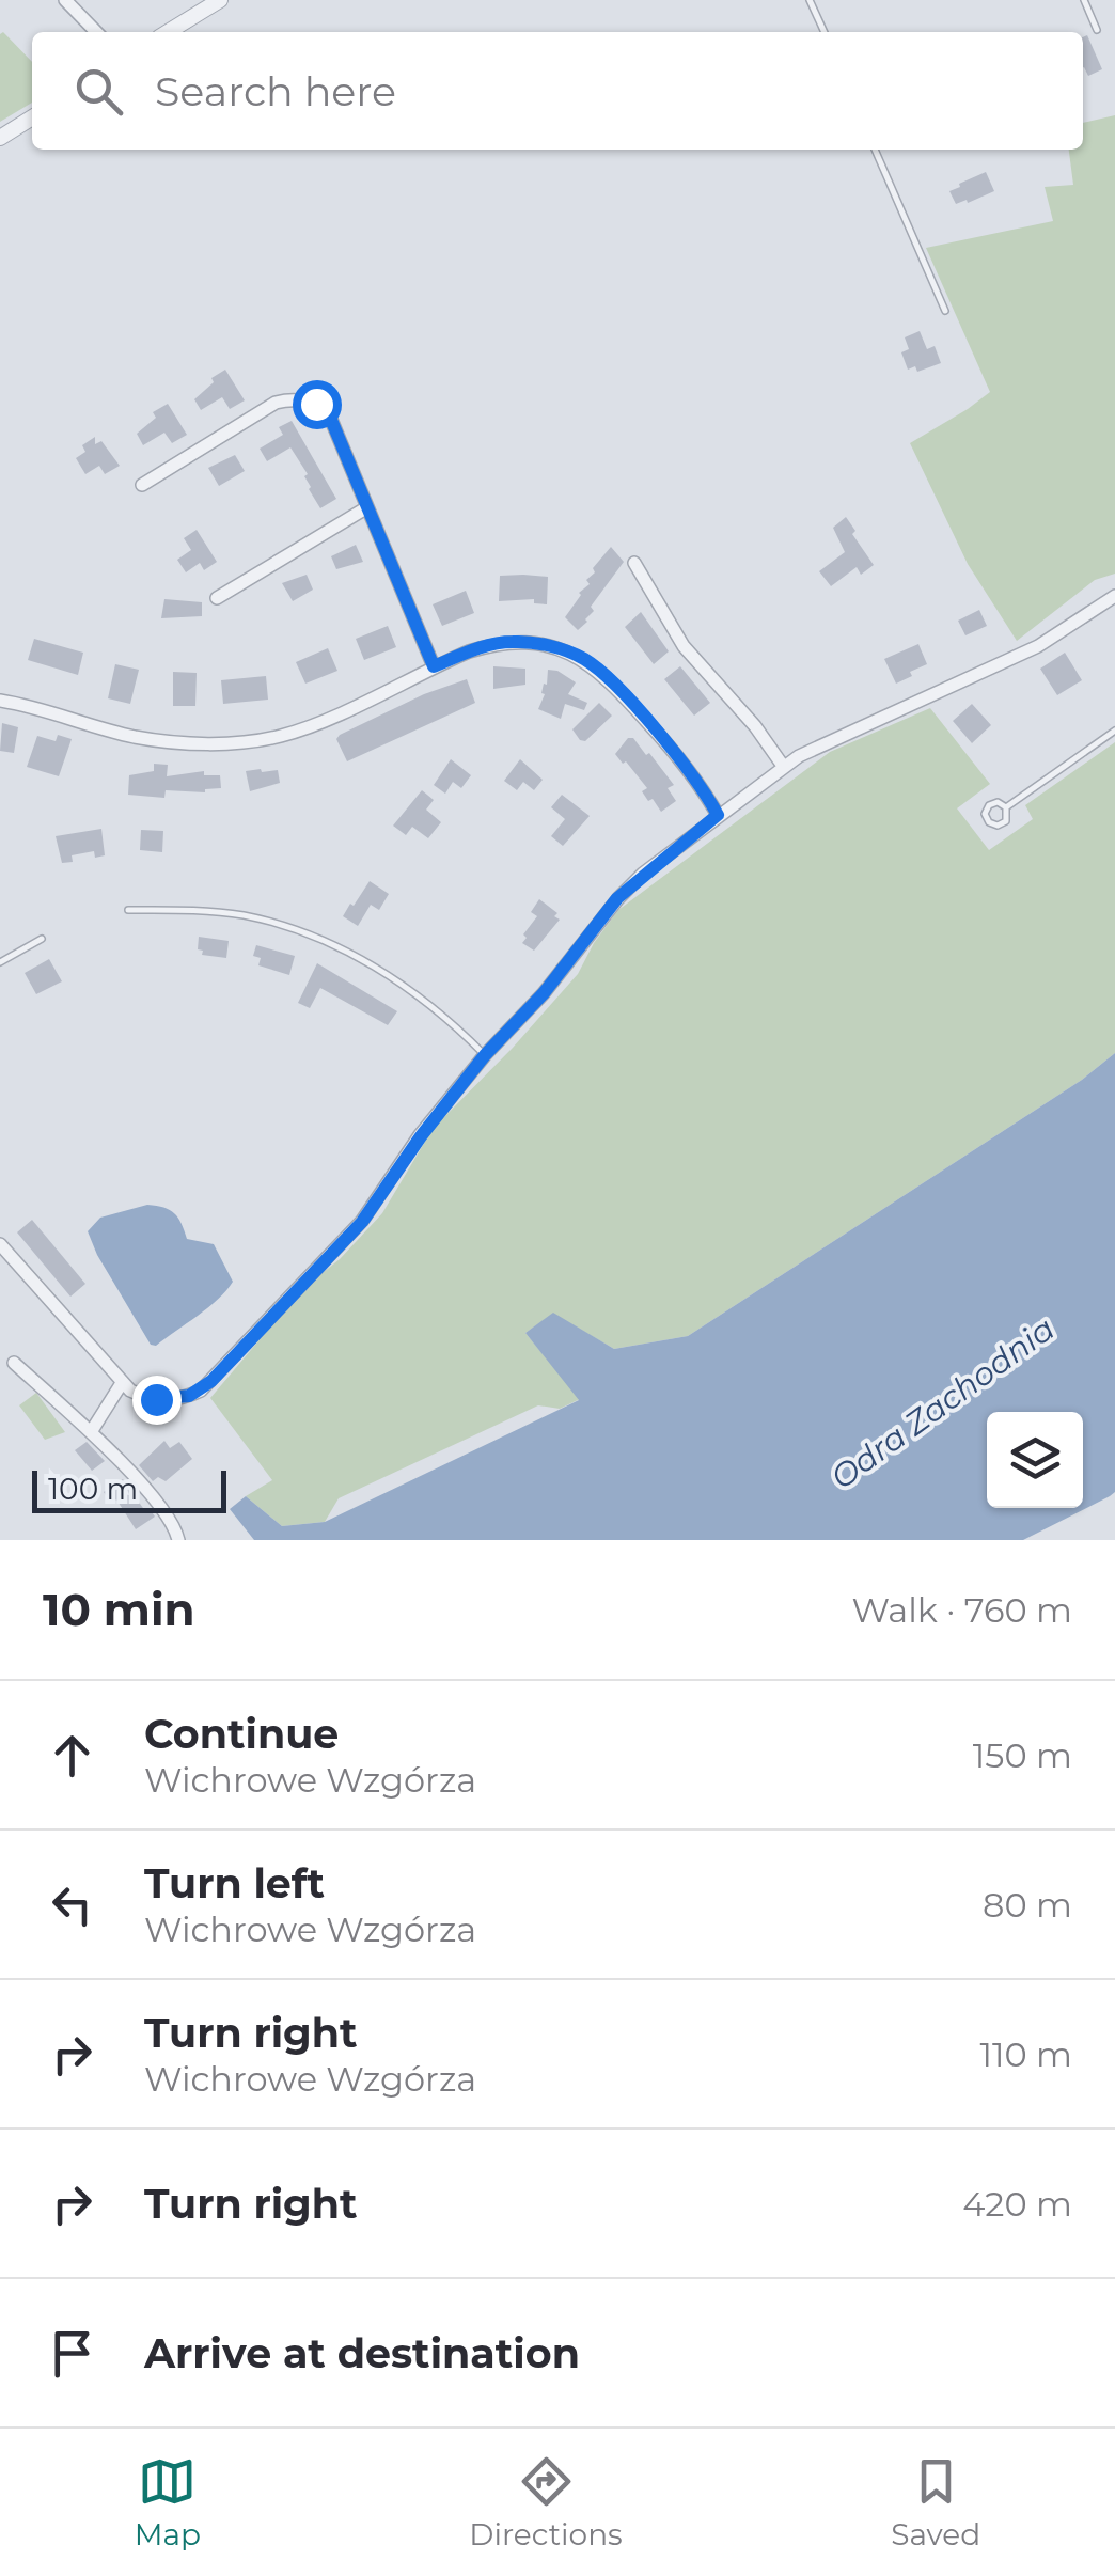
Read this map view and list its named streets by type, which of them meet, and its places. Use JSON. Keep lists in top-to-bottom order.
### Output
{
  "water": ["Odra Zachodnia"],
  "scale_bar": "100 m",
  "page": {
    "search": "Search here",
    "scale": "100 m",
    "heading": ["10 min", "Walk · 760 m"],
    "list": [
      ["Continue", "Wichrowe Wzgórza", "150 m"],
      ["Turn left", "Wichrowe Wzgórza", "80 m"],
      ["Turn right", "Wichrowe Wzgórza", "110 m"],
      ["Turn right", "420 m"],
      "Arrive at destination"
    ],
    "nav": ["Map", "Directions", "Saved"]
  }
}
